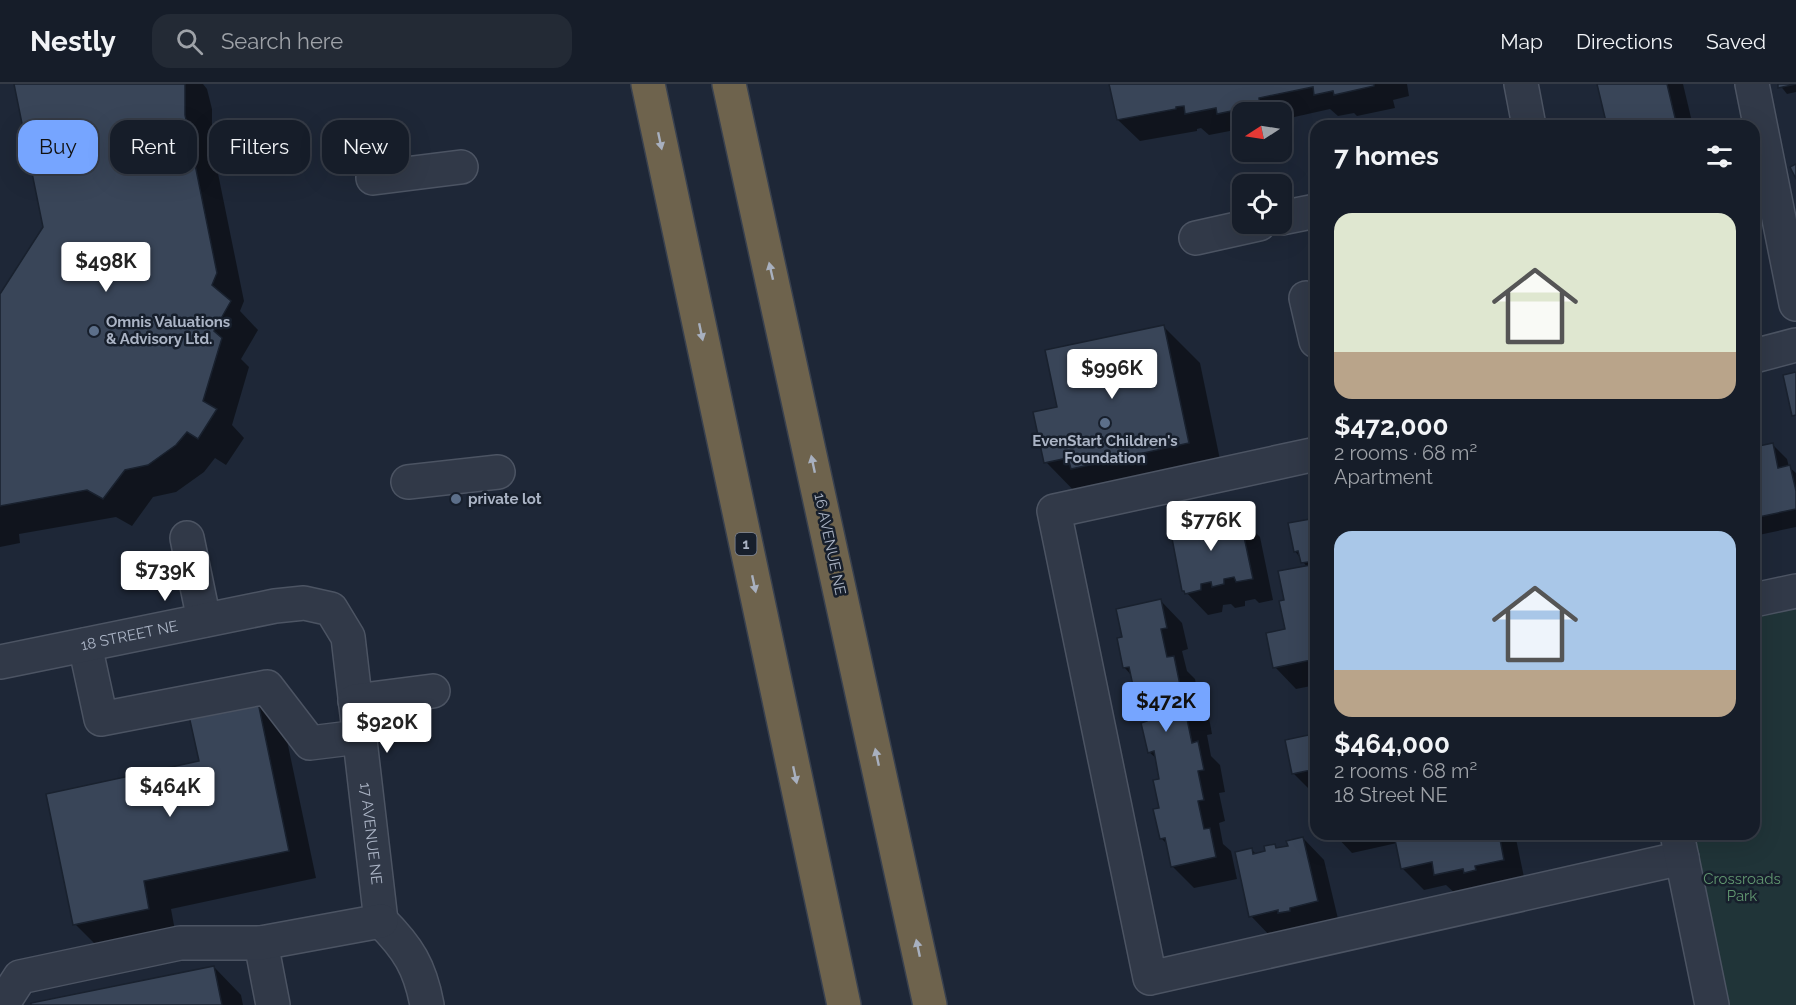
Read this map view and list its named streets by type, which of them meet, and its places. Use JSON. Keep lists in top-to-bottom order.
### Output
{
  "streets": {
    "highway": ["1", "16 AVENUE NE"],
    "street": ["18 STREET NE", "17 AVENUE NE"]
  },
  "crossings": [
    ["18 STREET NE", "17 AVENUE NE"]
  ],
  "parks": ["Crossroads Park"],
  "places": ["Omnis Valuations & Advisory Ltd.", "EvenStart Children's Foundation", "private lot"],
  "north": "left",
  "page": {
    "header": "Nestly",
    "search": "Search here",
    "nav": ["Map", "Directions", "Saved"],
    "chip": [
      "Buy",
      "Rent",
      "Filters",
      "New"
    ],
    "heading": "7 homes",
    "list": [
      {
        "name": "$472,000",
        "note": "2 rooms · 68 m² · Apartment"
      },
      {
        "name": "$464,000",
        "note": "2 rooms · 68 m² · 18 Street NE"
      }
    ],
    "price": [
      "$498K",
      "$996K",
      "$776K",
      "$739K",
      "$472K",
      "$920K",
      "$464K"
    ]
  }
}
